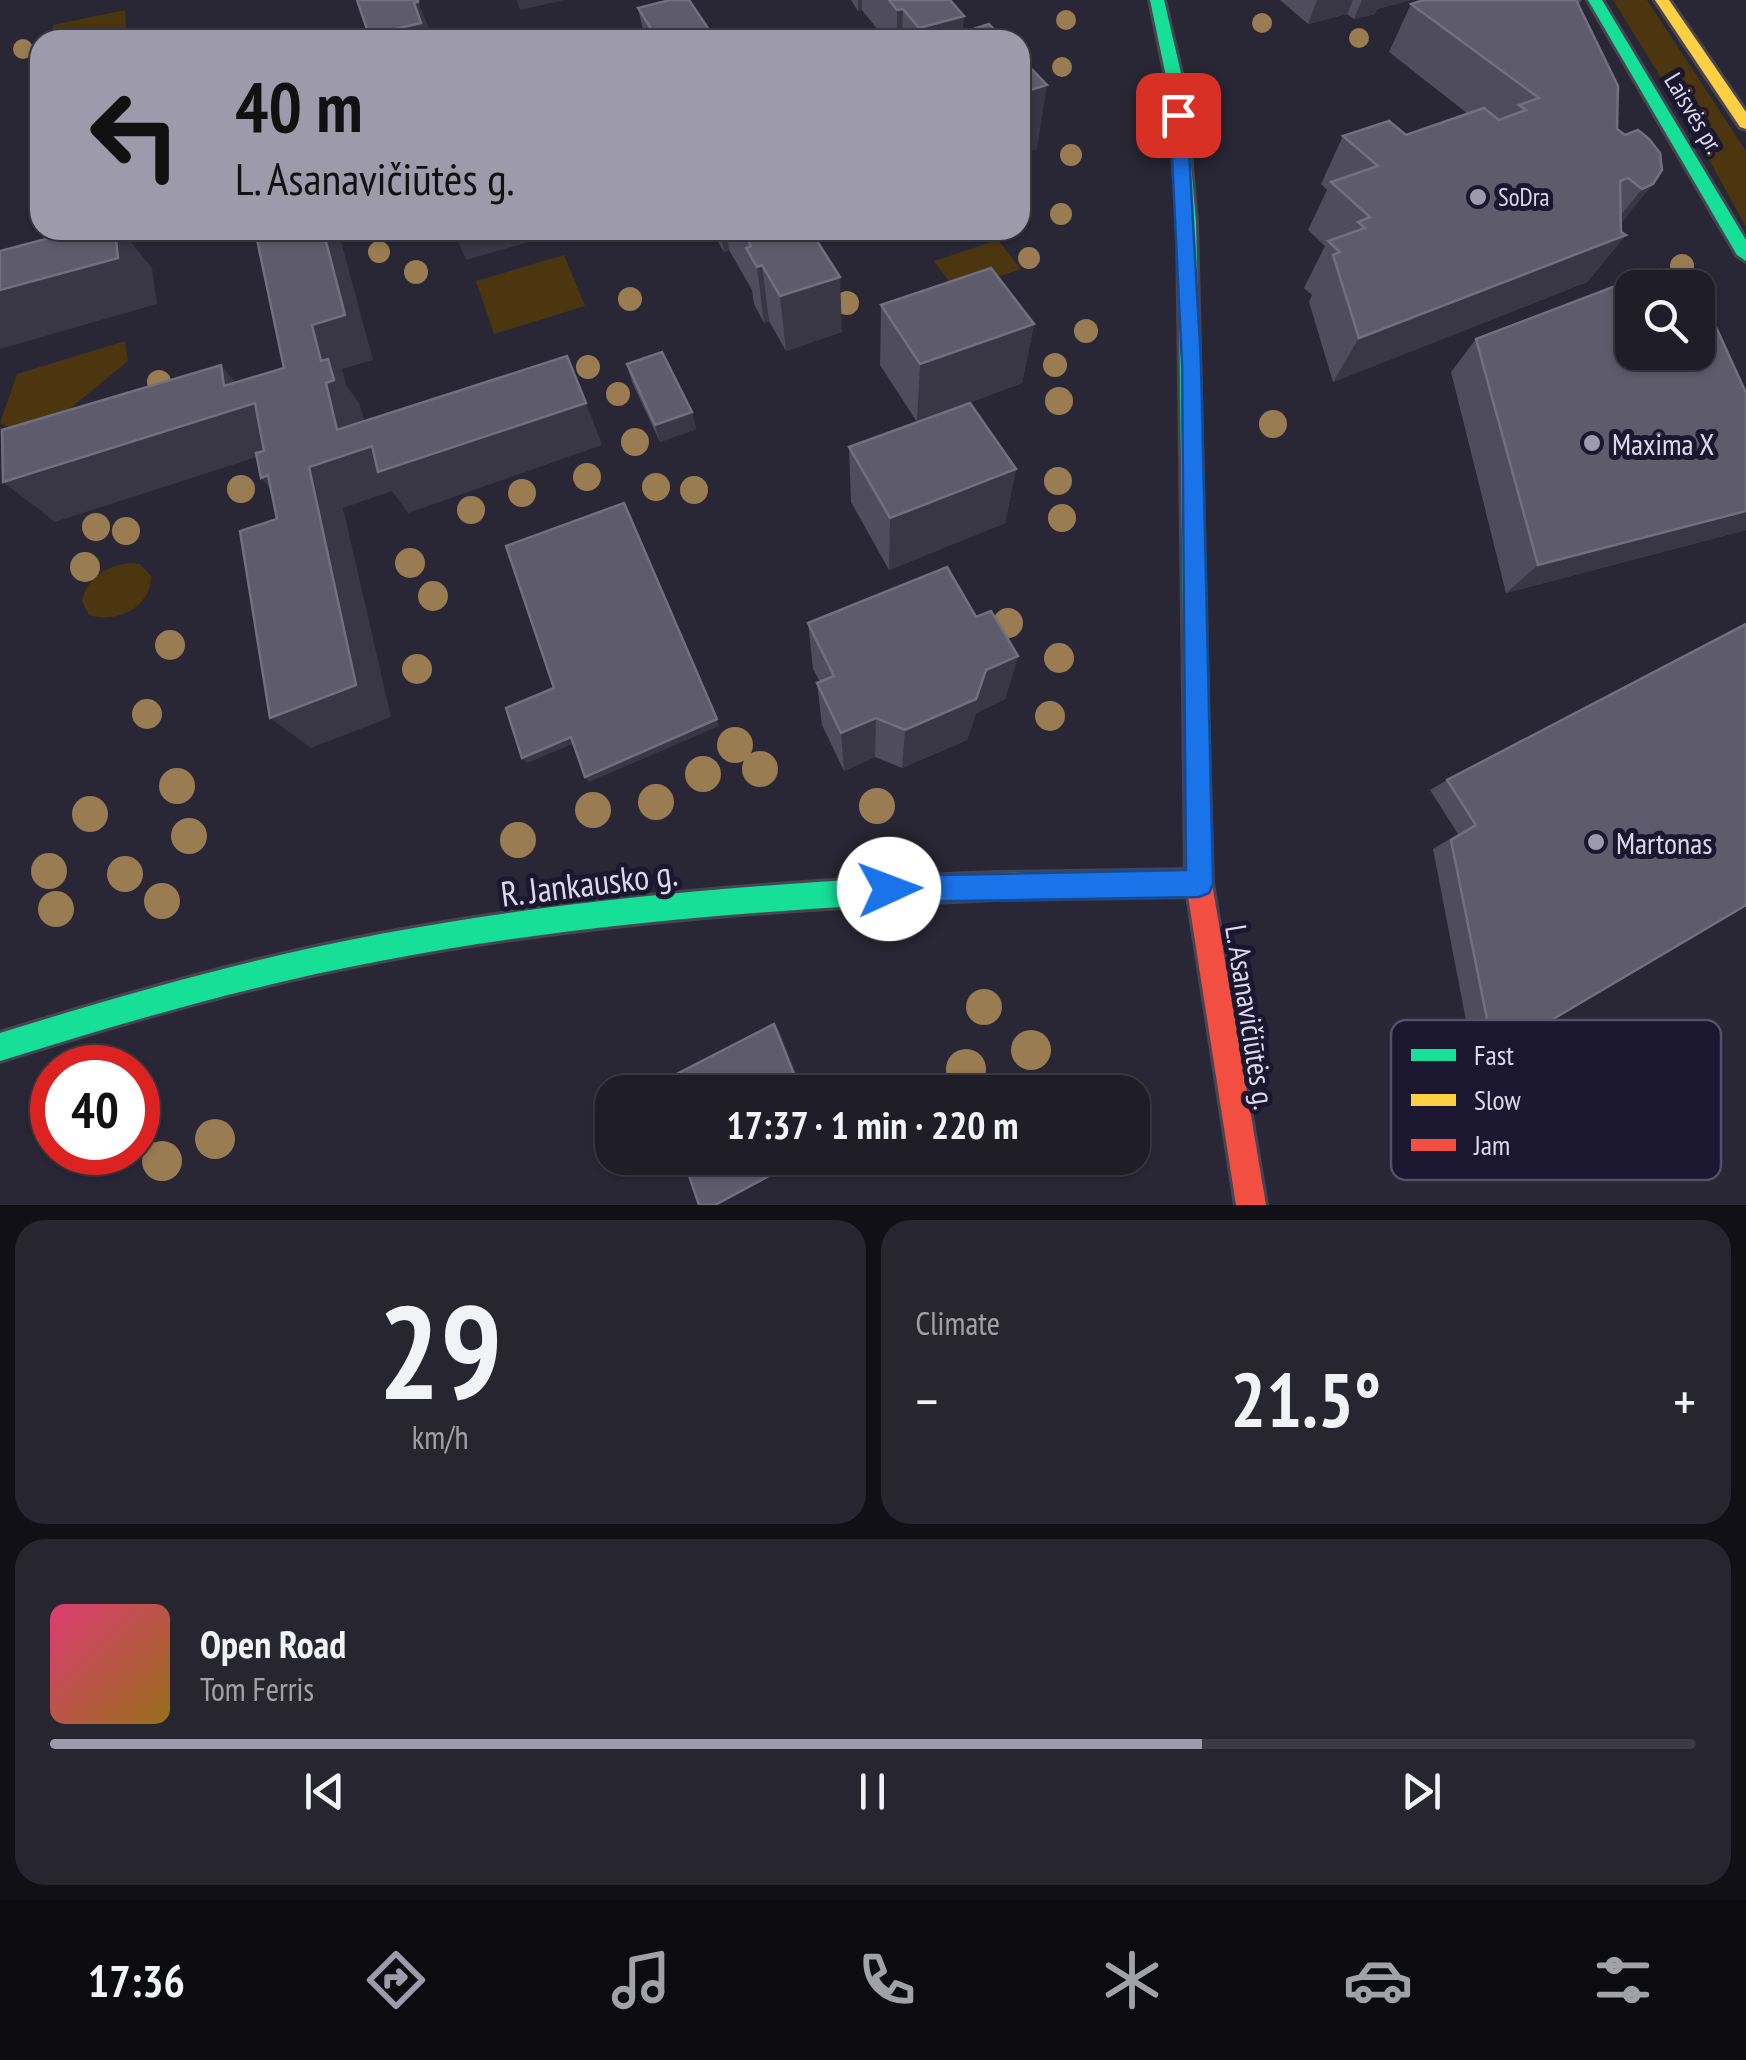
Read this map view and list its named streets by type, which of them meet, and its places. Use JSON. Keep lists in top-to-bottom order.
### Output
{
  "streets": {
    "main road": ["Laisvės pr.", "R. Jankausko g.", "L. Asanavičiūtės g."]
  },
  "crossings": [
    ["R. Jankausko g.", "L. Asanavičiūtės g."]
  ],
  "places": ["SoDra", "Maxima X", "Martonas"],
  "legend": ["Fast", "Slow", "Jam"],
  "page": {
    "turn": ["40 m", "L. Asanavičiūtės g."],
    "limit": "40",
    "trip": "17:37 · 1 min · 220 m",
    "tile": [
      ["29", "km/h"],
      "Climate"
    ],
    "heat": ["−", "21.5°", "+"],
    "song": ["Open Road", "Tom Ferris"],
    "tabs": "17:36"
  }
}
